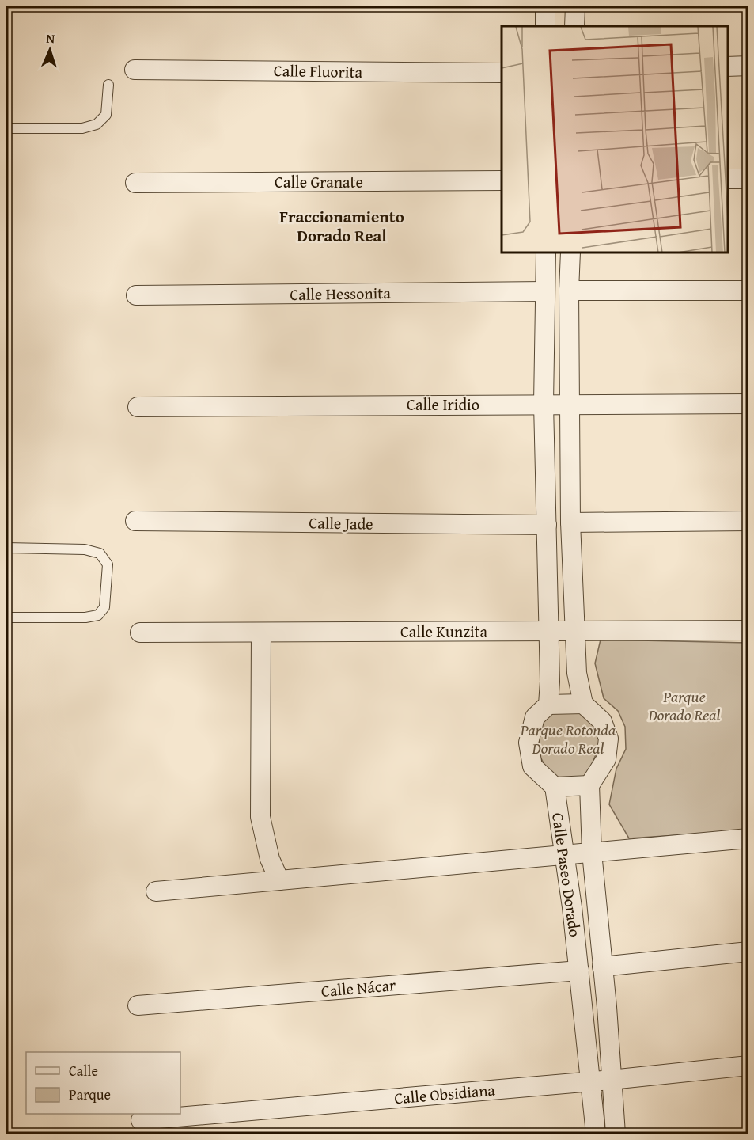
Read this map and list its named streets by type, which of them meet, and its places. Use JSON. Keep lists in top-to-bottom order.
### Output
{
  "streets": {
    "street": [
      "Calle Fluorita",
      "Calle Granate",
      "Calle Hessonita",
      "Calle Iridio",
      "Calle Jade",
      "Calle Kunzita",
      "Calle Paseo Dorado",
      "Calle Nácar",
      "Calle Obsidiana"
    ]
  },
  "crossings": [
    ["Calle Paseo Dorado", "Calle Nácar"],
    ["Calle Paseo Dorado", "Calle Obsidiana"]
  ],
  "districts": ["Fraccionamiento Dorado Real"],
  "parks": ["Parque Dorado Real", "Parque Rotonda Dorado Real"],
  "legend": ["Calle", "Parque"],
  "north": "top"
}
